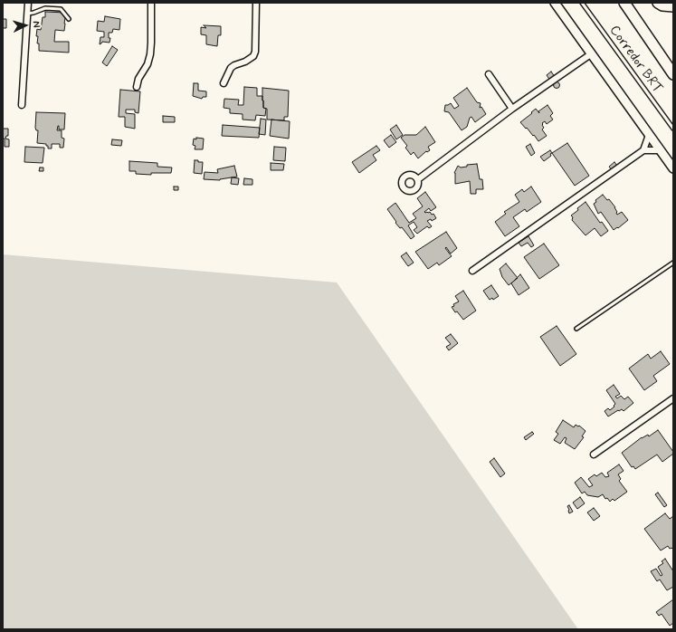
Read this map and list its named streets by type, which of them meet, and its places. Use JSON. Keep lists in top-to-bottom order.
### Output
{
  "streets": {
    "lane": ["Corredor BRT"]
  },
  "north": "right"
}
